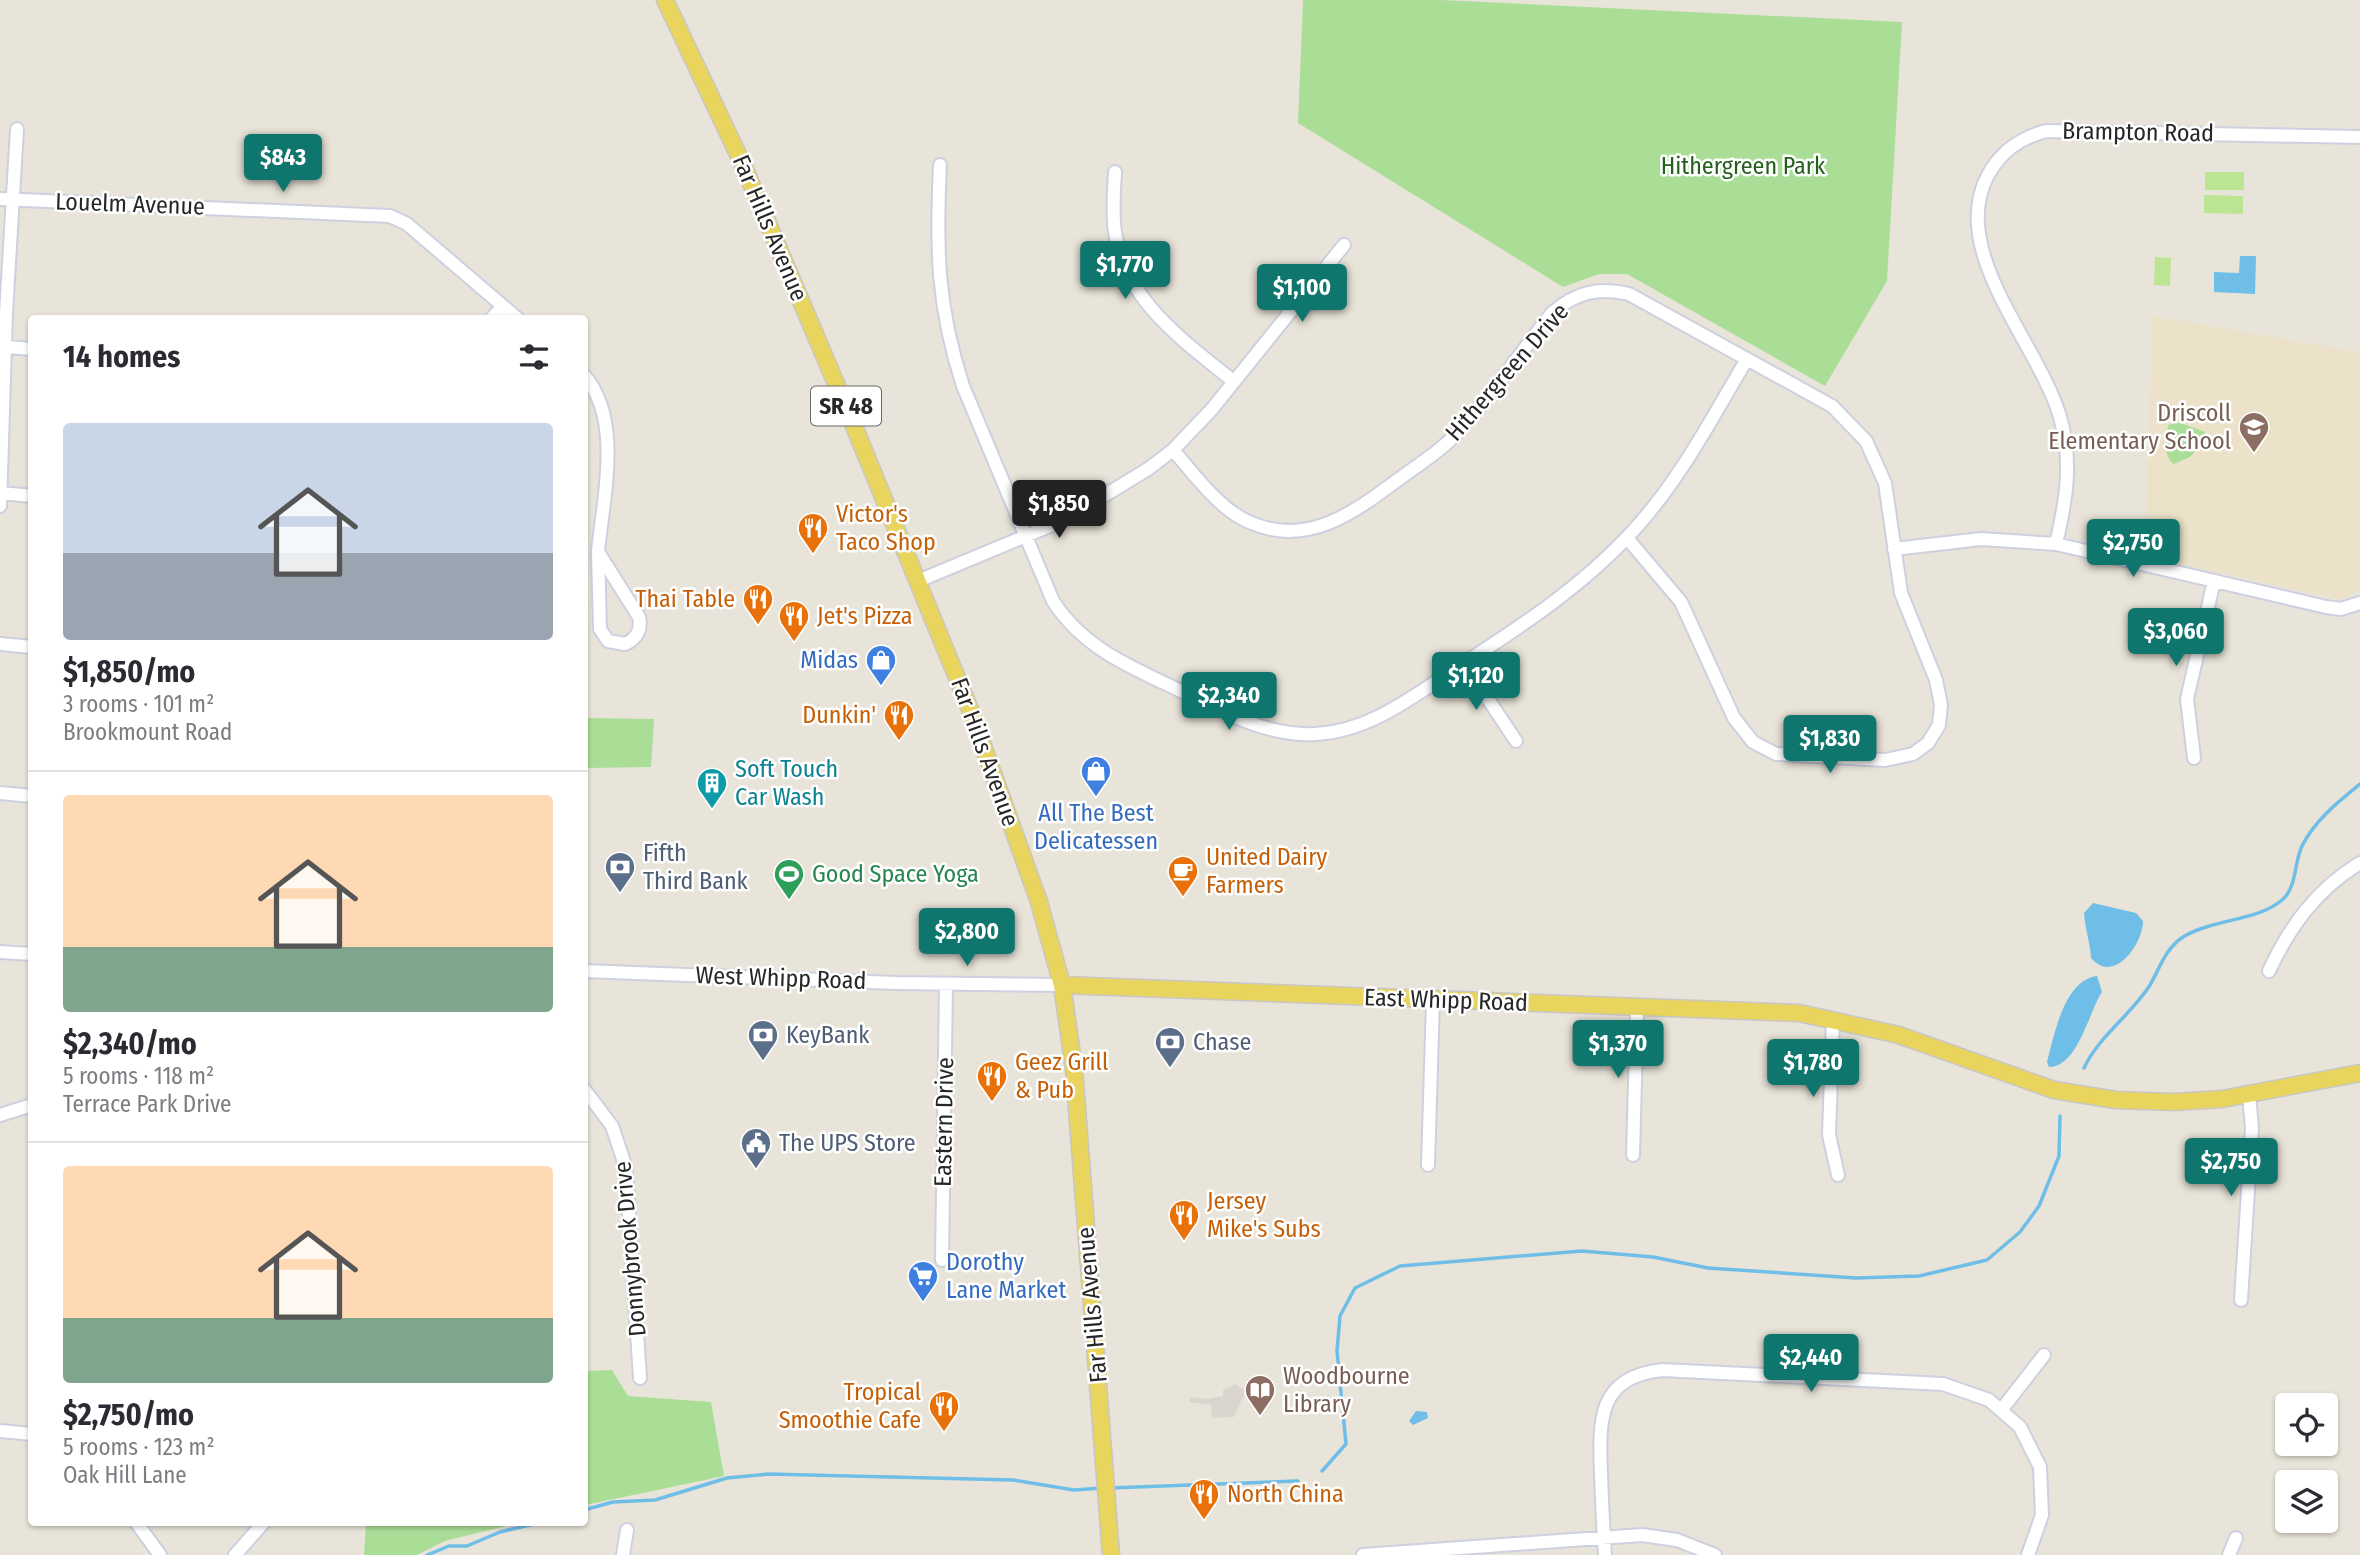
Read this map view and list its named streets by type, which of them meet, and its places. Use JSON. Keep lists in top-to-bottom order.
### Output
{
  "streets": {
    "main road": ["Far Hills Avenue", "SR 48", "East Whipp Road"],
    "street": [
      "Brampton Road",
      "Louelm Avenue",
      "Hithergreen Drive",
      "West Whipp Road",
      "Eastern Drive",
      "Donnybrook Drive"
    ]
  },
  "crossings": [
    ["Far Hills Avenue", "West Whipp Road"],
    ["Far Hills Avenue", "East Whipp Road"],
    ["West Whipp Road", "East Whipp Road"],
    ["West Whipp Road", "Eastern Drive"]
  ],
  "parks": ["Hithergreen Park"],
  "places": {
    "school or university": ["Driscoll Elementary School"],
    "restaurant": [
      "Victor's Taco Shop",
      "Thai Table",
      "Jet's Pizza",
      "Dunkin'",
      "Geez Grill & Pub",
      "Jersey Mike's Subs",
      "Tropical Smoothie Cafe",
      "North China"
    ],
    "shop": ["Midas", "All The Best Delicatessen"],
    "building": ["Soft Touch Car Wash"],
    "bank": ["Fifth Third Bank", "KeyBank", "Chase"],
    "cafe": ["United Dairy Farmers"],
    "sports": ["Good Space Yoga"],
    "public building": ["The UPS Store"],
    "supermarket": ["Dorothy Lane Market"],
    "library": ["Woodbourne Library"]
  },
  "page": {
    "price": [
      "$843",
      "$1,770",
      "$1,100",
      "$1,850",
      "$2,750",
      "$3,060",
      "$1,120",
      "$2,340",
      "$1,830",
      "$2,800",
      "$1,370",
      "$1,780",
      "$2,750",
      "$2,440"
    ],
    "heading": "14 homes",
    "list": [
      {
        "name": "$1,850/mo",
        "note": "3 rooms · 101 m² · Brookmount Road"
      },
      {
        "name": "$2,340/mo",
        "note": "5 rooms · 118 m² · Terrace Park Drive"
      },
      {
        "name": "$2,750/mo",
        "note": "5 rooms · 123 m² · Oak Hill Lane"
      }
    ]
  }
}
